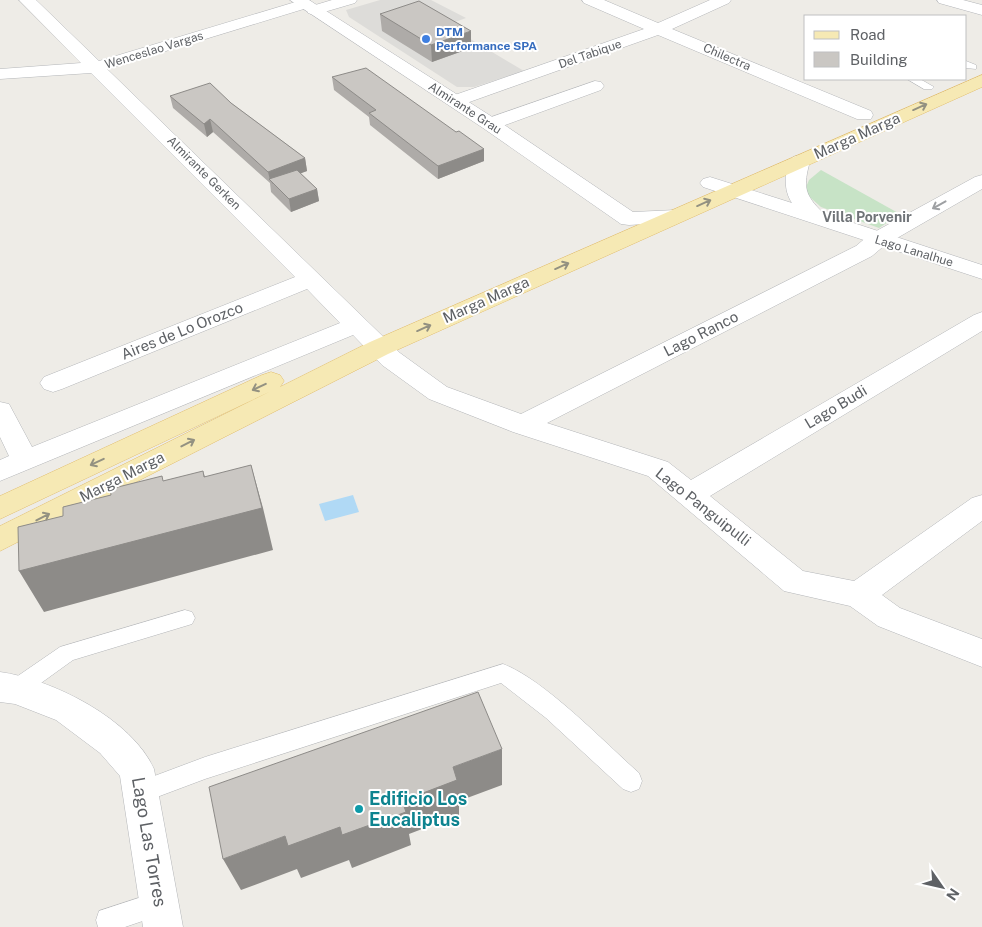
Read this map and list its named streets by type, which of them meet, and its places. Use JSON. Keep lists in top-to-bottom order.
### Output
{
  "streets": {
    "main road": ["Marga Marga"],
    "street": [
      "Wenceslao Vargas",
      "Del Tabique",
      "Chilectra",
      "Almirante Grau",
      "Almirante Gerken",
      "Lago Lanalhue",
      "Aires de Lo Orozco",
      "Lago Ranco",
      "Lago Budi",
      "Lago Panguipulli",
      "Lago Las Torres"
    ]
  },
  "crossings": [
    ["Wenceslao Vargas", "Almirante Grau"],
    ["Wenceslao Vargas", "Almirante Gerken"],
    ["Del Tabique", "Chilectra"],
    ["Del Tabique", "Almirante Grau"],
    ["Chilectra", "Marga Marga"],
    ["Almirante Grau", "Marga Marga"],
    ["Marga Marga", "Almirante Gerken"],
    ["Marga Marga", "Lago Lanalhue"],
    ["Marga Marga", "Lago Panguipulli"],
    ["Almirante Gerken", "Aires de Lo Orozco"],
    ["Almirante Gerken", "Lago Panguipulli"],
    ["Lago Lanalhue", "Lago Ranco"],
    ["Lago Ranco", "Lago Panguipulli"],
    ["Lago Budi", "Lago Panguipulli"]
  ],
  "districts": ["Villa Porvenir"],
  "places": ["DTM Performance SPA", "Edificio Los Eucaliptus"],
  "legend": ["Road", "Building"],
  "north": "bottom right"
}
